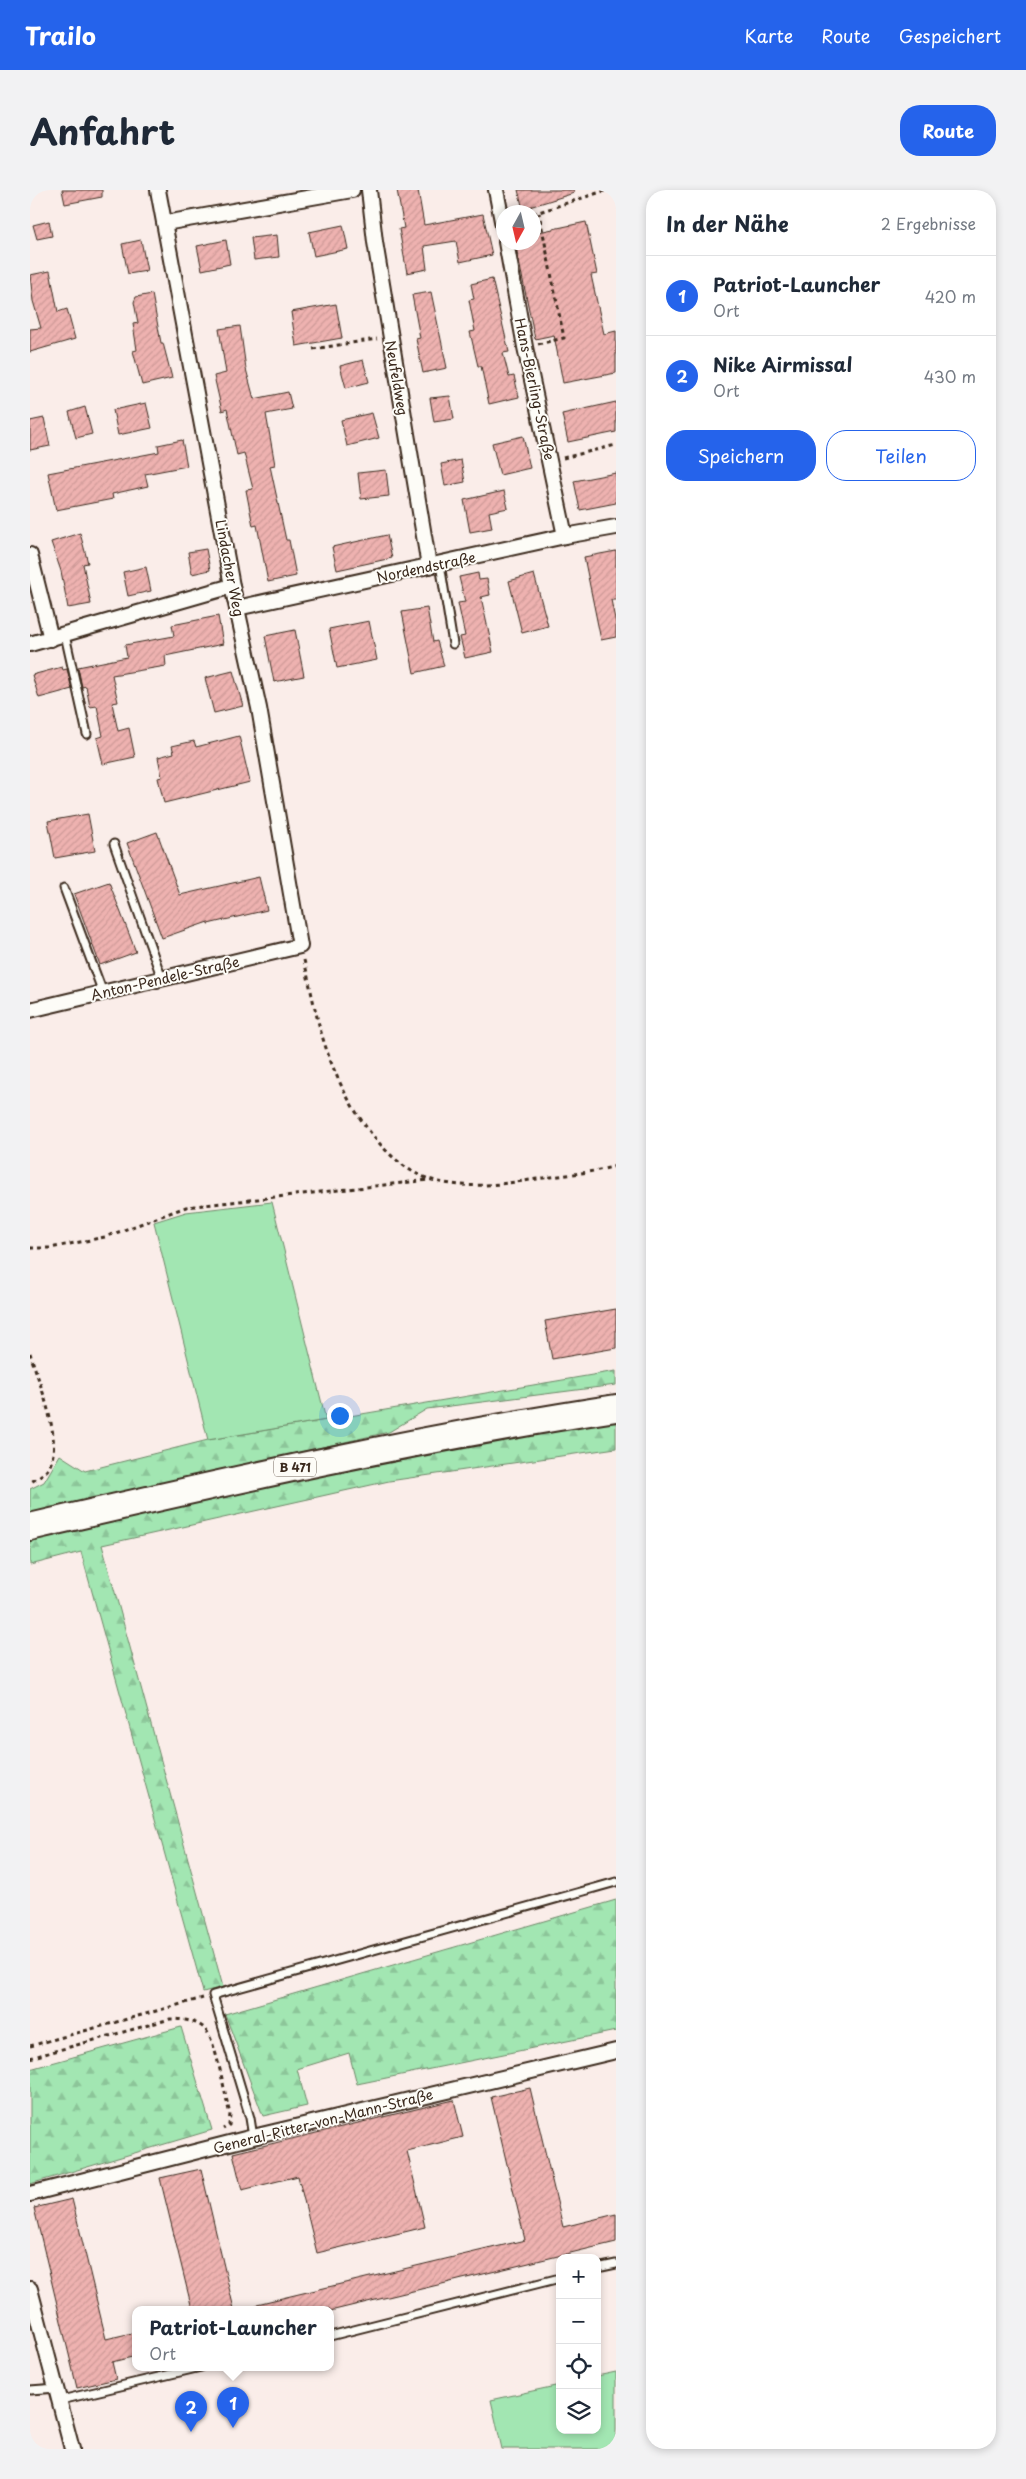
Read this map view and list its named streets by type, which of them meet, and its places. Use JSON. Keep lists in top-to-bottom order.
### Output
{
  "streets": {
    "highway": ["B 471"],
    "street": [
      "Neufeldweg",
      "Hans-Bierling-Straße",
      "Nordendstraße",
      "Lindacher Weg",
      "Anton-Pendele-Straße",
      "General-Ritter-von-Mann-Straße"
    ]
  },
  "crossings": [
    ["Neufeldweg", "Nordendstraße"],
    ["Hans-Bierling-Straße", "Nordendstraße"],
    ["Nordendstraße", "Lindacher Weg"],
    ["Lindacher Weg", "Anton-Pendele-Straße"]
  ],
  "north": "bottom",
  "page": {
    "header": "Trailo",
    "nav": ["Karte", "Route", "Gespeichert"],
    "title": "Anfahrt",
    "buttons": [
      "Route",
      ["Speichern", "Teilen"]
    ],
    "heading": ["In der Nähe", "2 Ergebnisse"],
    "list": [
      {
        "mark": "1",
        "name": "Patriot-Launcher",
        "note": "Ort",
        "value": "420 m"
      },
      {
        "mark": "2",
        "name": "Nike Airmissal",
        "note": "Ort",
        "value": "430 m"
      }
    ],
    "map_buttons": ["+", "−"],
    "popup": ["Patriot-Launcher", "Ort"],
    "pins": ["1", "2"]
  }
}
